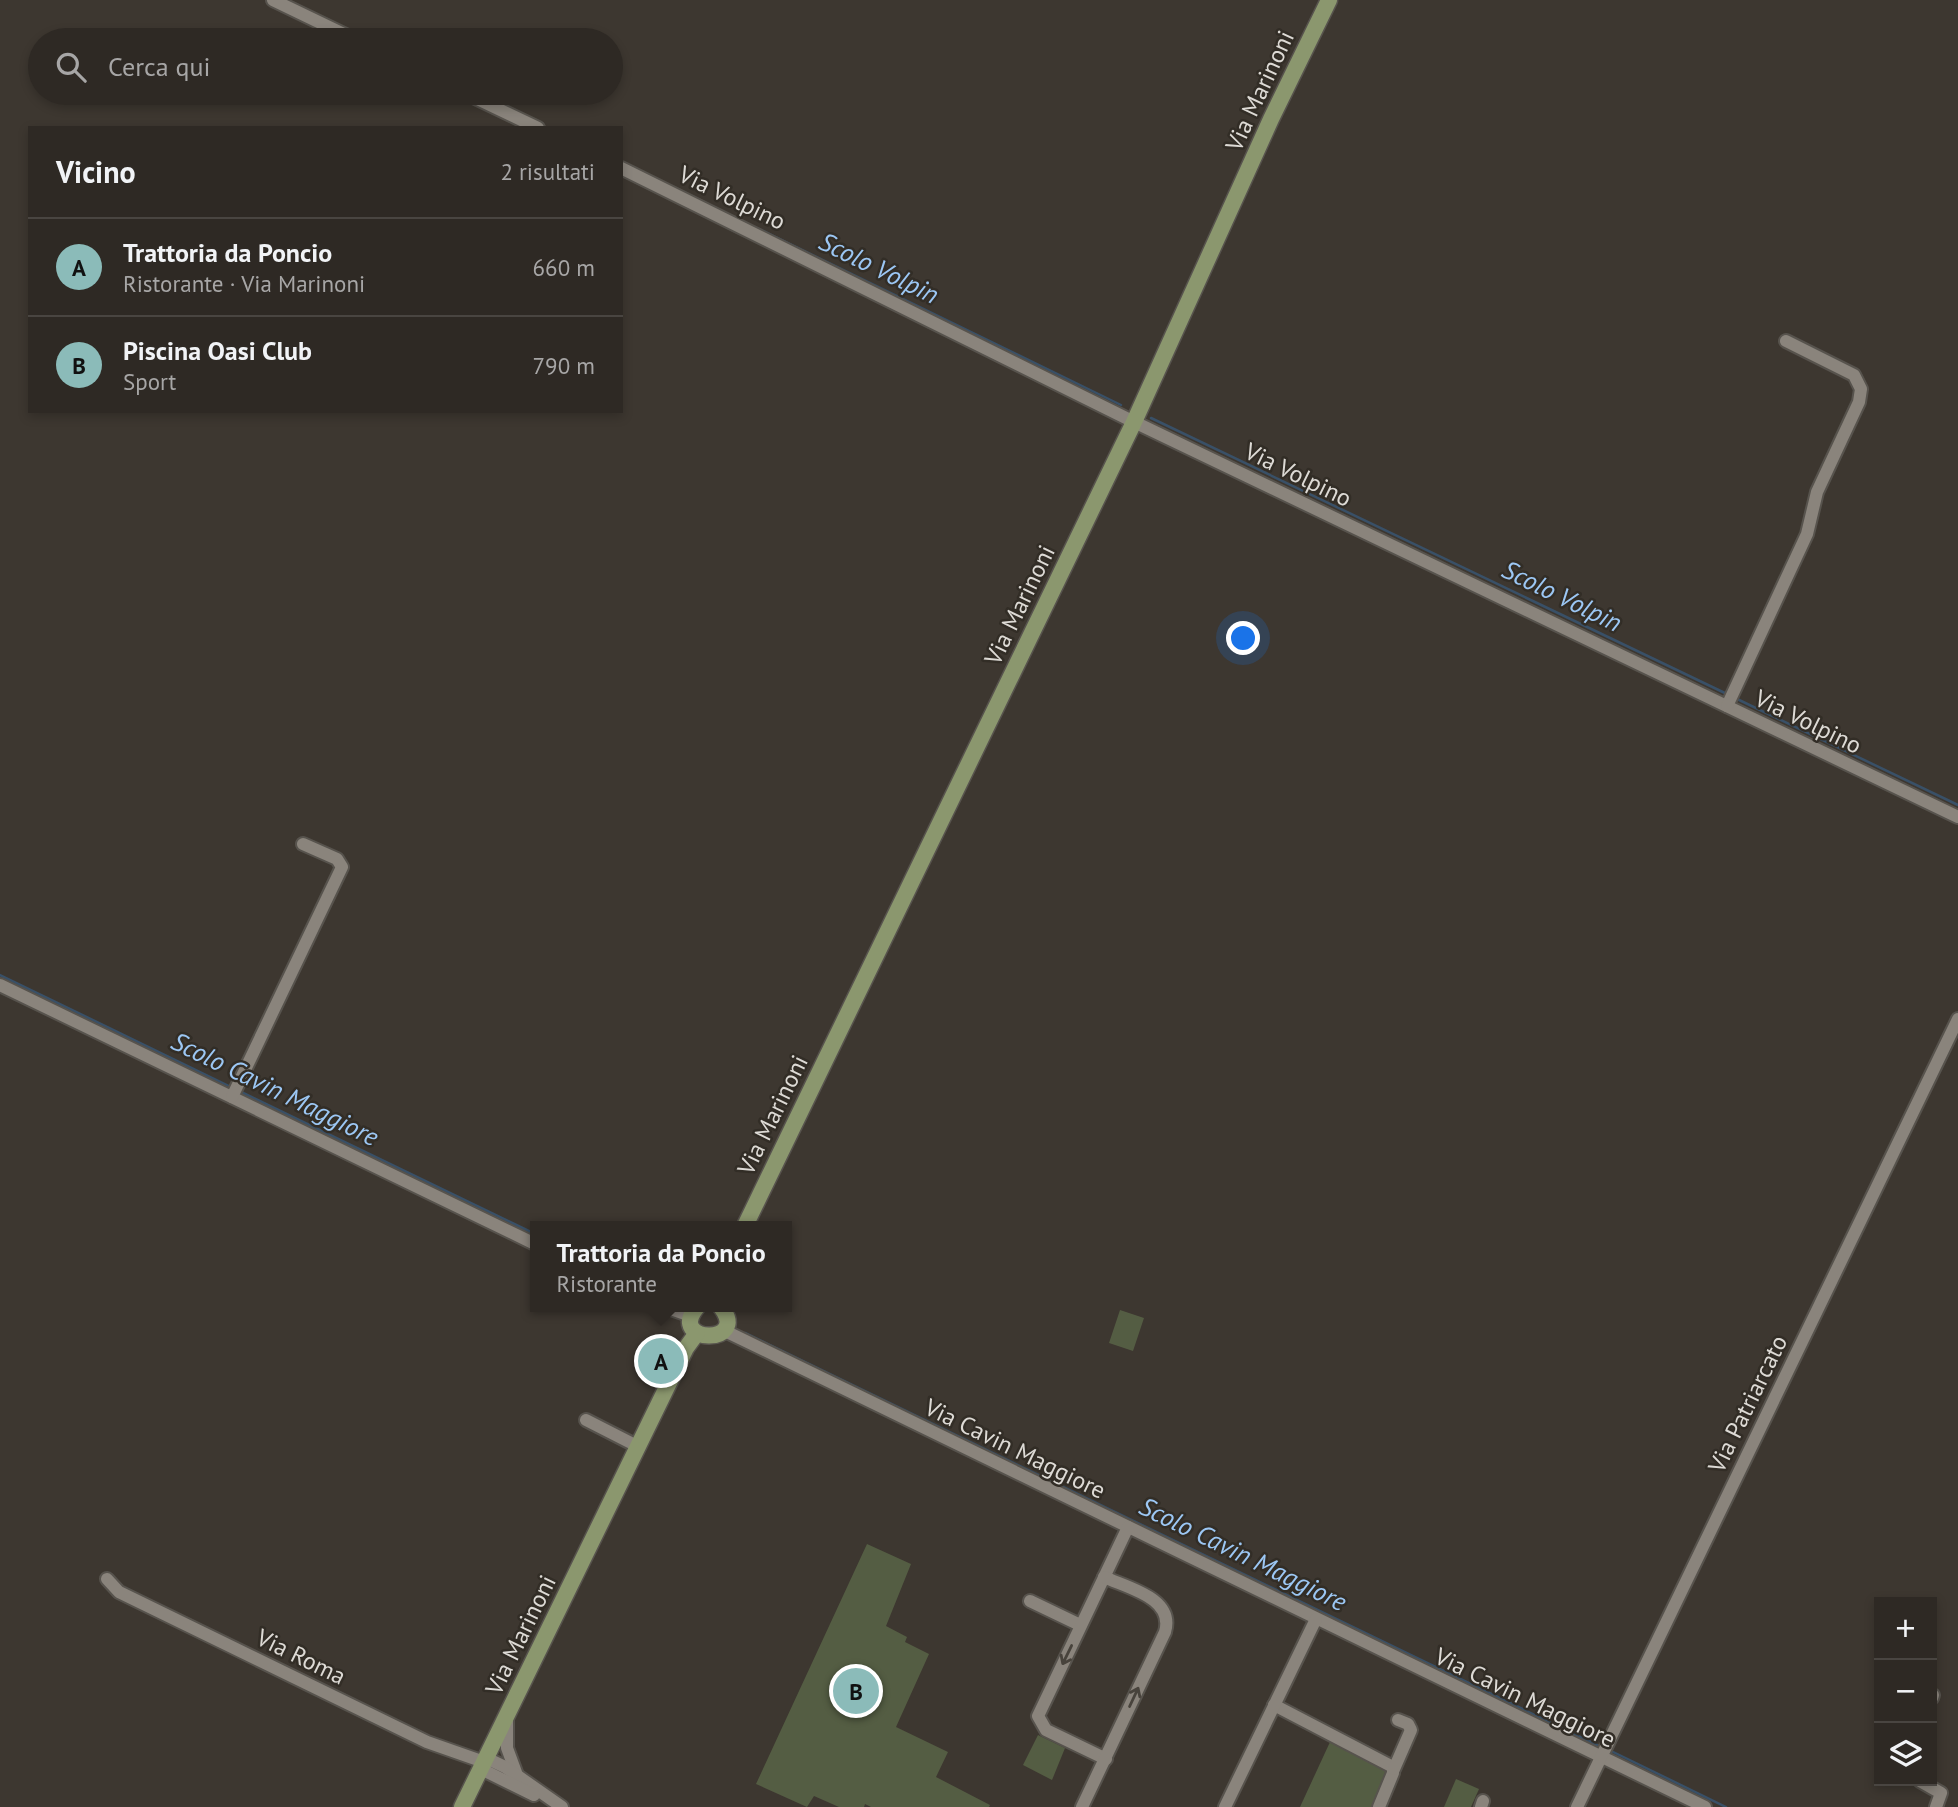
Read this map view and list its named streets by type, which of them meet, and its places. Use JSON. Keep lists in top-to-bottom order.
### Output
{
  "streets": {
    "main road": ["Via Marinoni"],
    "street": [
      "Via Volpino",
      "Via Patriarcato",
      "Via Cavin Maggiore",
      "Via Roma"
    ]
  },
  "crossings": [
    ["Via Marinoni", "Via Volpino"],
    ["Via Marinoni", "Via Roma"],
    ["Via Patriarcato", "Via Cavin Maggiore"]
  ],
  "water": ["Scolo Volpin", "Scolo Cavin Maggiore"],
  "page": {
    "search": "Cerca qui",
    "heading": ["Vicino", "2 risultati"],
    "list": [
      {
        "mark": "A",
        "name": "Trattoria da Poncio",
        "note": "Ristorante · Via Marinoni",
        "value": "660 m"
      },
      {
        "mark": "B",
        "name": "Piscina Oasi Club",
        "note": "Sport",
        "value": "790 m"
      }
    ],
    "popup": ["Trattoria da Poncio", "Ristorante"],
    "pins": ["A", "B"],
    "map_buttons": ["+", "−"]
  }
}
